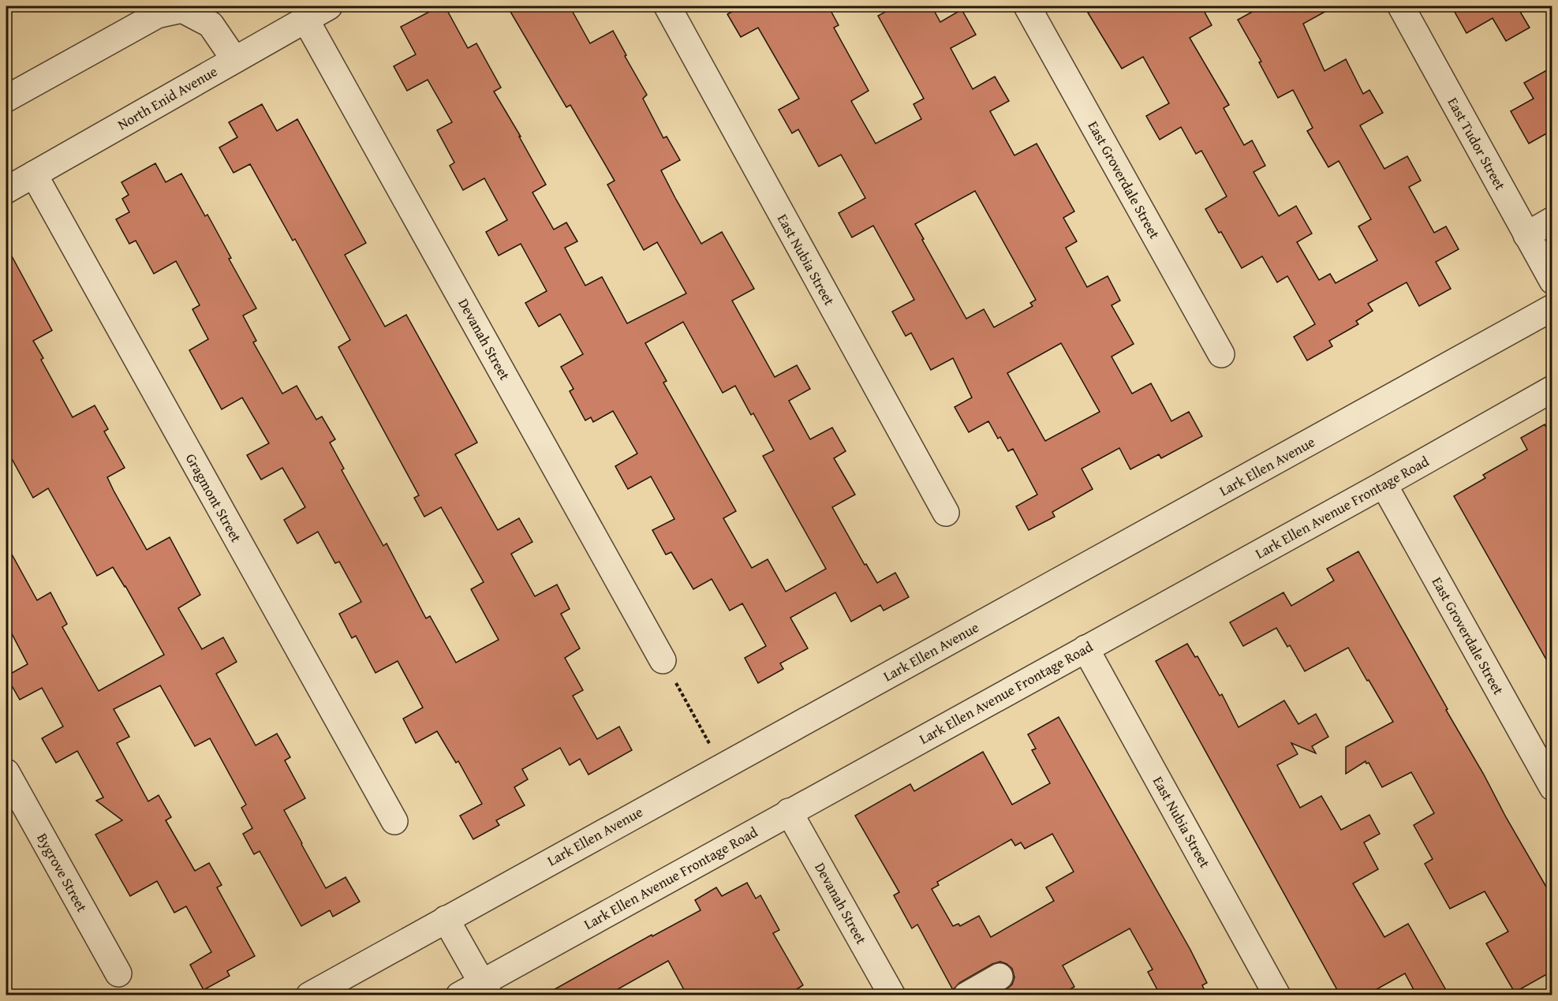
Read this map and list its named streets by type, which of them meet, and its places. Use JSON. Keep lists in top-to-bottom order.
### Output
{
  "streets": {
    "street": [
      "North Enid Avenue",
      "East Tudor Street",
      "East Groverdale Street",
      "East Nubia Street",
      "Devanah Street",
      "Lark Ellen Avenue",
      "Gragmont Street",
      "Lark Ellen Avenue Frontage Road",
      "Bygrove Street"
    ]
  },
  "crossings": [
    ["North Enid Avenue", "Devanah Street"],
    ["North Enid Avenue", "Gragmont Street"],
    ["East Groverdale Street", "Lark Ellen Avenue Frontage Road"],
    ["East Nubia Street", "Lark Ellen Avenue Frontage Road"],
    ["Devanah Street", "Lark Ellen Avenue Frontage Road"]
  ]
}
